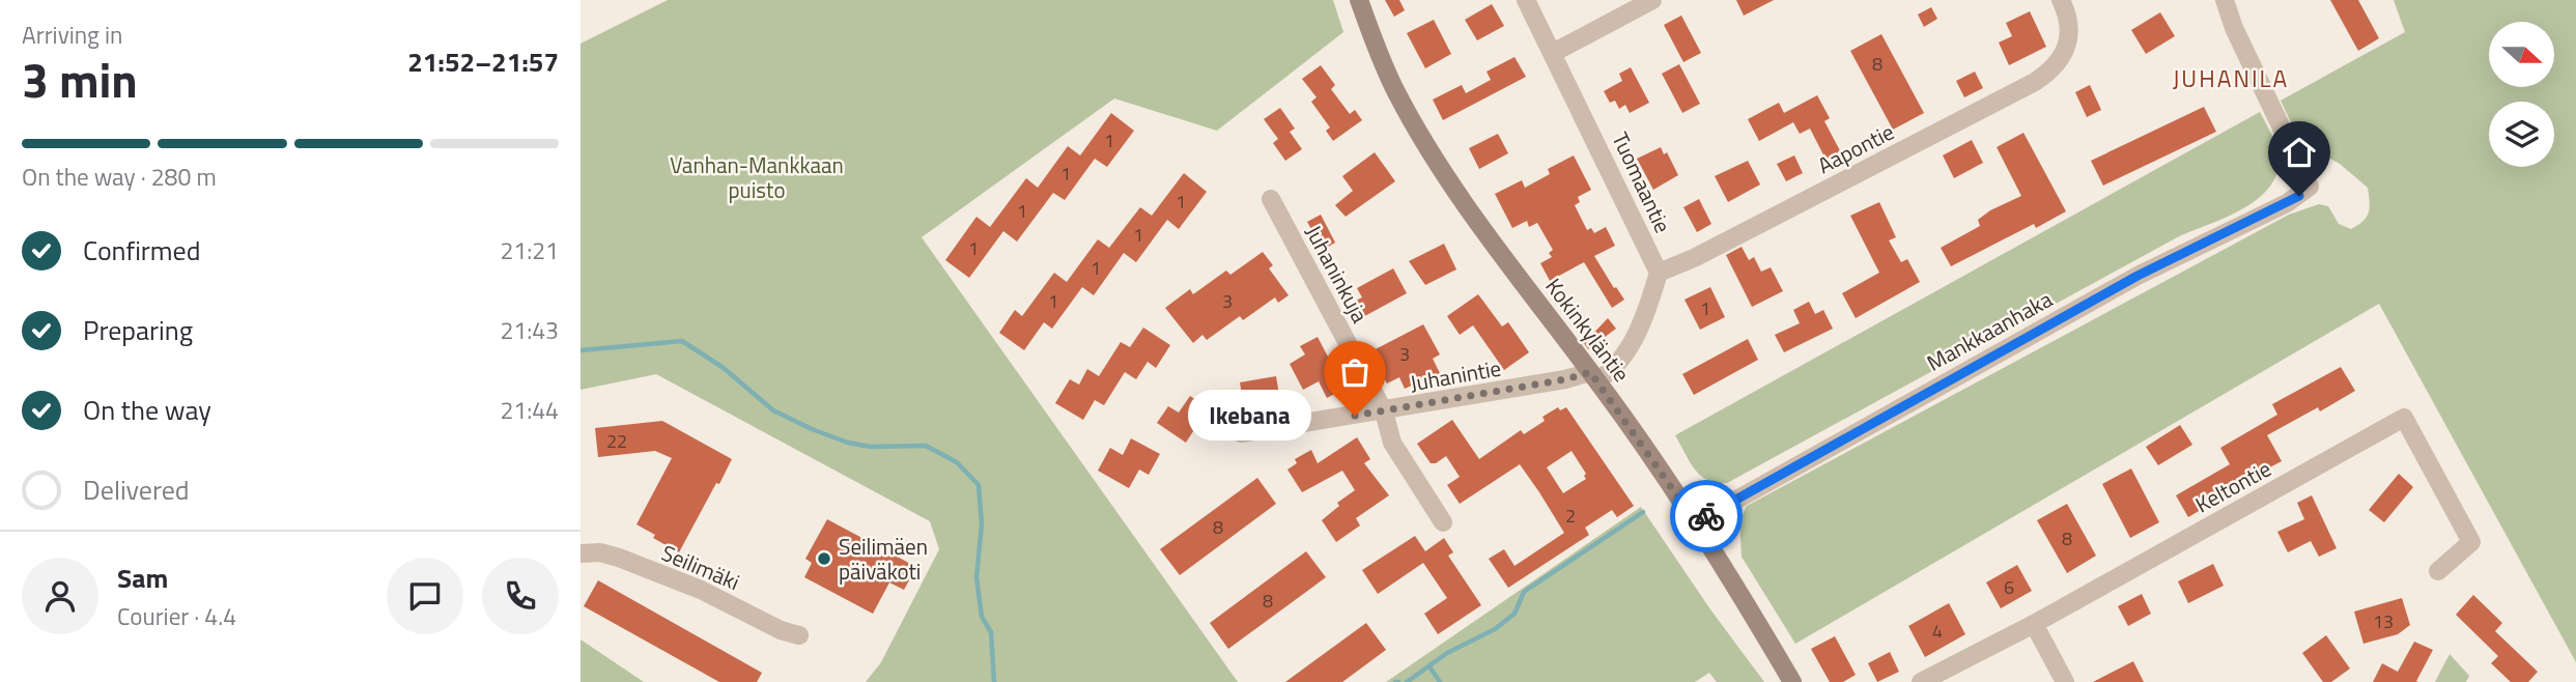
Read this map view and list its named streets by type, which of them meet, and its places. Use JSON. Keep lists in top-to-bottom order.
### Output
{
  "streets": {
    "main road": ["Kokinkyläntie"],
    "street": [
      "Aapontie",
      "Tuomaantie",
      "Juhaninkuja",
      "Mankkaanhaka",
      "Juhanintie",
      "Keltontie",
      "Seilimäki"
    ]
  },
  "crossings": [
    ["Aapontie", "Tuomaantie"],
    ["Juhaninkuja", "Juhanintie"],
    ["Kokinkyläntie", "Mankkaanhaka"],
    ["Kokinkyläntie", "Juhanintie"]
  ],
  "districts": ["JUHANILA"],
  "parks": ["Vanhan-Mankkaan puisto"],
  "places": ["Ikebana", "Seilimäen päiväkoti"],
  "house_numbers": [
    "8",
    "1",
    "1",
    "1",
    "1",
    "1",
    "1",
    "1",
    "1",
    "3",
    "1",
    "3",
    "22",
    "2",
    "8",
    "8",
    "6",
    "8",
    "13",
    "4"
  ],
  "north": "right",
  "page": {
    "heading": ["3 min", "Arriving in", "21:52–21:57"],
    "panel": ["Sam", "Courier · 4.4"],
    "bar": "On the way · 280 m",
    "list": [
      ["Confirmed", "21:21"],
      ["Preparing", "21:43"],
      ["On the way", "21:44"],
      "Delivered"
    ],
    "bubble": "Ikebana"
  }
}
